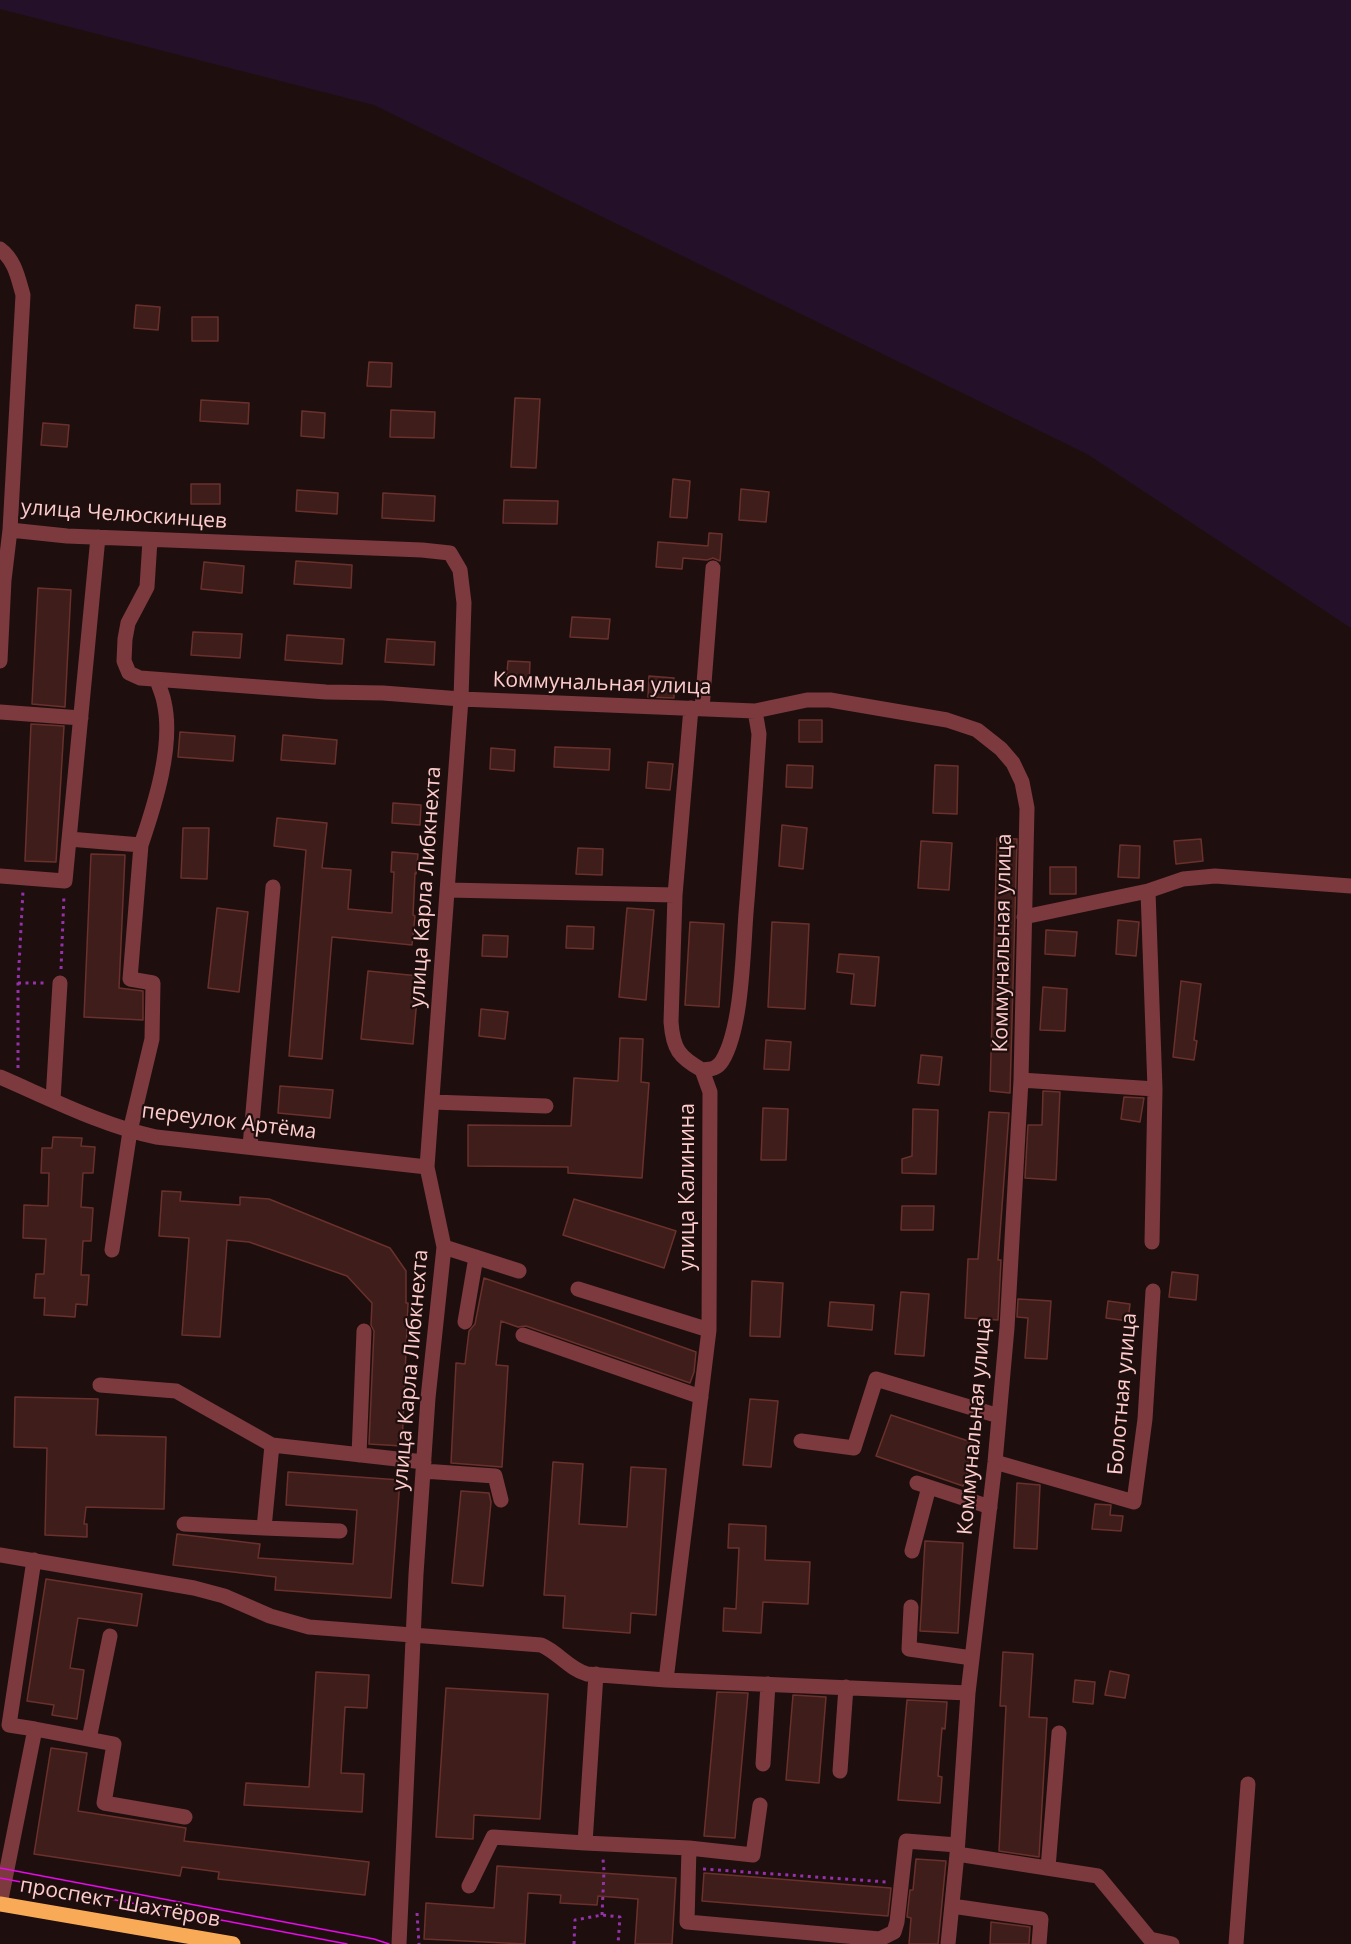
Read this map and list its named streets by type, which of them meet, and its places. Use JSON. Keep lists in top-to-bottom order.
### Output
{
  "streets": {
    "main road": ["проспект Шахтёров"],
    "street": [
      "улица Челюскинцев",
      "Коммунальная улица",
      "улица Карла Либкнехта",
      "переулок Артёма",
      "улица Калинина",
      "Болотная улица"
    ]
  },
  "crossings": [
    ["улица Челюскинцев", "Коммунальная улица"],
    ["улица Челюскинцев", "улица Карла Либкнехта"],
    ["Коммунальная улица", "улица Карла Либкнехта"],
    ["Коммунальная улица", "Болотная улица"],
    ["улица Карла Либкнехта", "переулок Артёма"]
  ]
}
